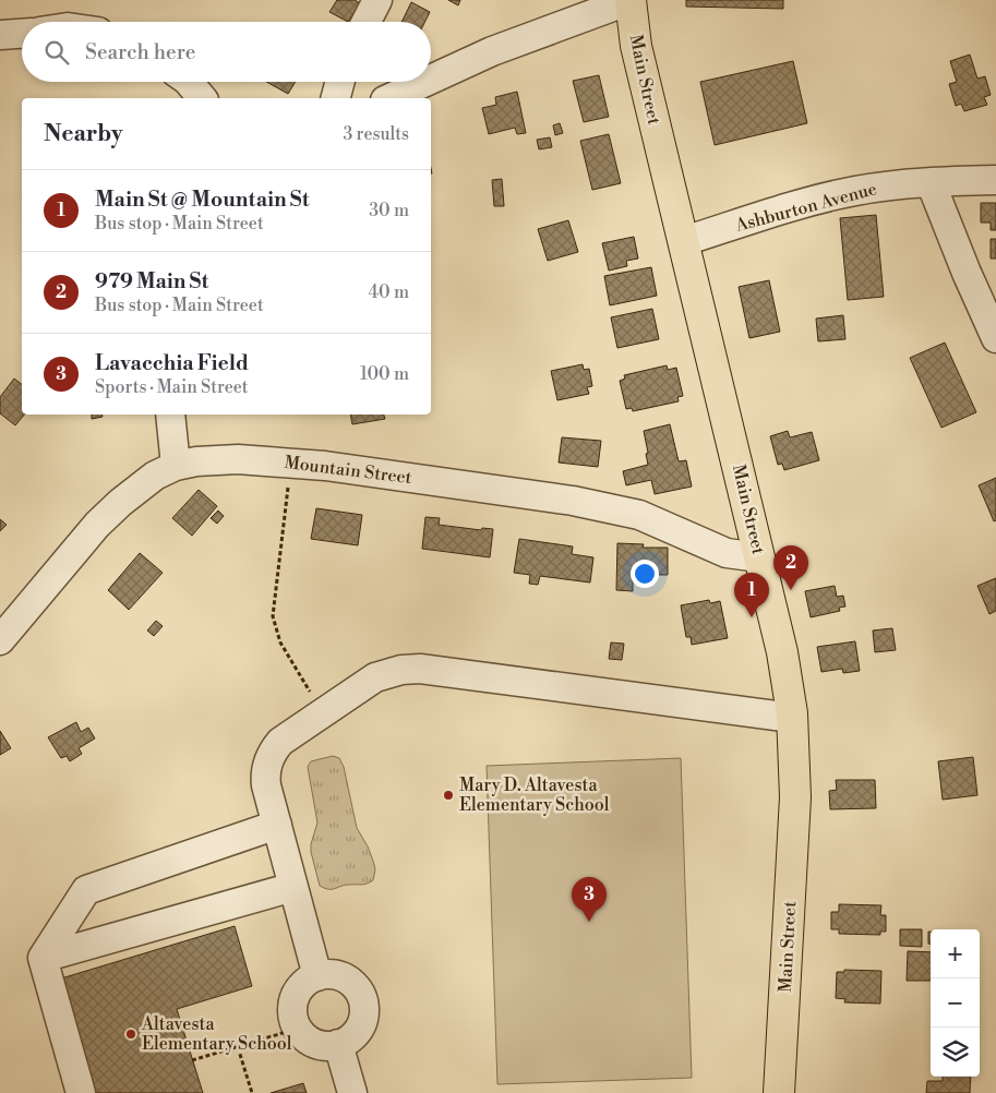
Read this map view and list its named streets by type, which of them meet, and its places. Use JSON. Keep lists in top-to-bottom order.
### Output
{
  "streets": {
    "main road": ["Main Street"],
    "street": ["Ashburton Avenue", "Mountain Street"]
  },
  "crossings": [
    ["Main Street", "Ashburton Avenue"],
    ["Main Street", "Mountain Street"]
  ],
  "places": ["Mary D. Altavesta Elementary School", "Altavesta Elementary School"],
  "page": {
    "search": "Search here",
    "heading": ["Nearby", "3 results"],
    "list": [
      {
        "mark": "1",
        "name": "Main St @ Mountain St",
        "note": "Bus stop · Main Street",
        "value": "30 m"
      },
      {
        "mark": "2",
        "name": "979 Main St",
        "note": "Bus stop · Main Street",
        "value": "40 m"
      },
      {
        "mark": "3",
        "name": "Lavacchia Field",
        "note": "Sports · Main Street",
        "value": "100 m"
      }
    ],
    "pins": ["2", "1", "3"],
    "map_buttons": ["+", "−"]
  }
}
